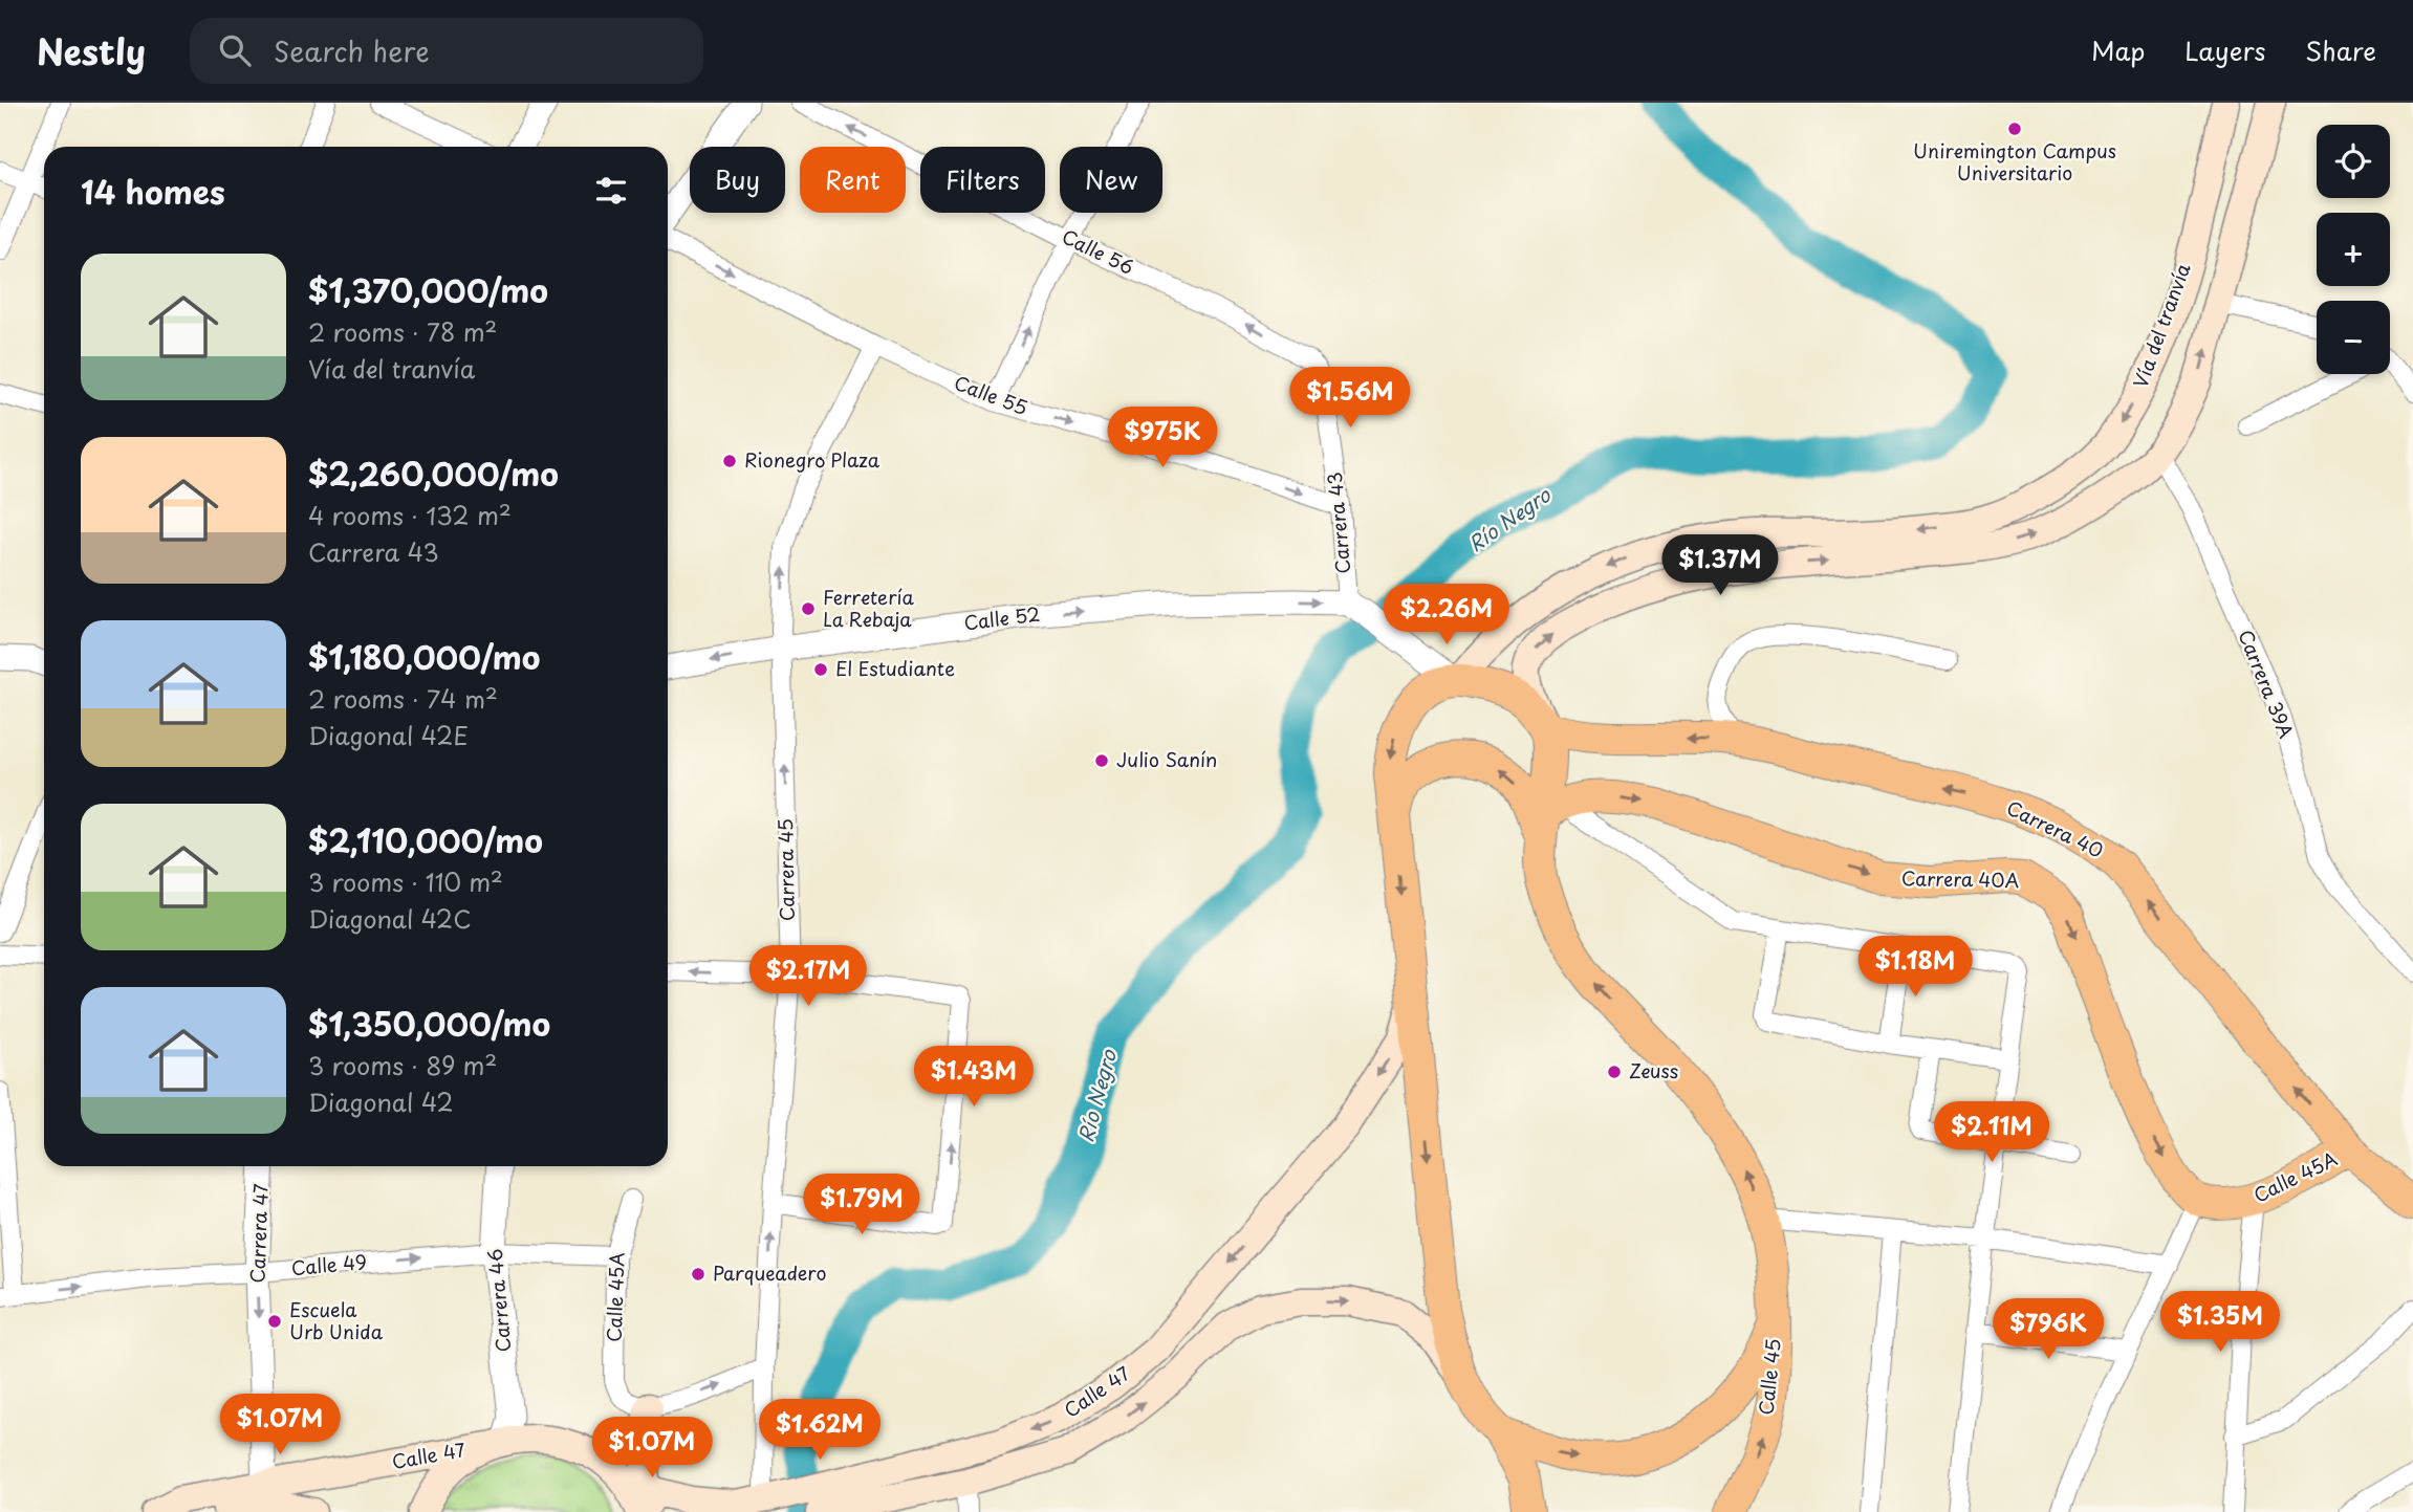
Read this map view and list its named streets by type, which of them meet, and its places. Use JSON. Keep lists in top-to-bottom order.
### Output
{
  "streets": {
    "main road": [
      "Vía del tranvía",
      "Carrera 40",
      "Carrera 40A",
      "Calle 45A",
      "Calle 45",
      "Calle 47"
    ],
    "street": [
      "Calle 56",
      "Calle 55",
      "Carrera 43",
      "Calle 52",
      "Carrera 39A",
      "Carrera 45",
      "Carrera 47",
      "Calle 49",
      "Carrera 46"
    ]
  },
  "crossings": [
    ["Calle 56", "Carrera 43"],
    ["Calle 55", "Carrera 43"],
    ["Calle 55", "Carrera 45"],
    ["Carrera 43", "Calle 52"],
    ["Calle 52", "Carrera 45"],
    ["Carrera 40", "Calle 45A"],
    ["Carrera 45", "Calle 47"],
    ["Carrera 40A", "Calle 45A"],
    ["Carrera 40A", "Calle 45"],
    ["Calle 45A", "Calle 49"],
    ["Carrera 47", "Calle 49"],
    ["Carrera 47", "Calle 47"],
    ["Calle 49", "Carrera 46"],
    ["Carrera 46", "Calle 47"]
  ],
  "one_way": [
    "Calle 56",
    "Vía del tranvía",
    "Calle 55",
    "Carrera 40",
    "Carrera 45",
    "Carrera 40A",
    "Carrera 47",
    "Calle 49"
  ],
  "water": ["Río Negro"],
  "places": [
    "Uniremington Campus Universitario",
    "Rionegro Plaza",
    "Ferretería La Rebaja",
    "El Estudiante",
    "Julio Sanín",
    "Zeuss",
    "Parqueadero",
    "Escuela Urb Unida"
  ],
  "page": {
    "header": "Nestly",
    "search": "Search here",
    "nav": ["Map", "Layers", "Share"],
    "map_buttons": ["+", "−"],
    "chip": [
      "Buy",
      "Rent",
      "Filters",
      "New"
    ],
    "heading": "14 homes",
    "list": [
      {
        "name": "$1,370,000/mo",
        "note": "2 rooms · 78 m² · Vía del tranvía"
      },
      {
        "name": "$2,260,000/mo",
        "note": "4 rooms · 132 m² · Carrera 43"
      },
      {
        "name": "$1,180,000/mo",
        "note": "2 rooms · 74 m² · Diagonal 42E"
      },
      {
        "name": "$2,110,000/mo",
        "note": "3 rooms · 110 m² · Diagonal 42C"
      },
      {
        "name": "$1,350,000/mo",
        "note": "3 rooms · 89 m² · Diagonal 42"
      }
    ],
    "price": [
      "$1.56M",
      "$975K",
      "$1.37M",
      "$2.26M",
      "$1.18M",
      "$2.17M",
      "$1.43M",
      "$2.11M",
      "$1.79M",
      "$1.35M",
      "$796K",
      "$1.07M",
      "$1.62M",
      "$1.07M"
    ]
  }
}
